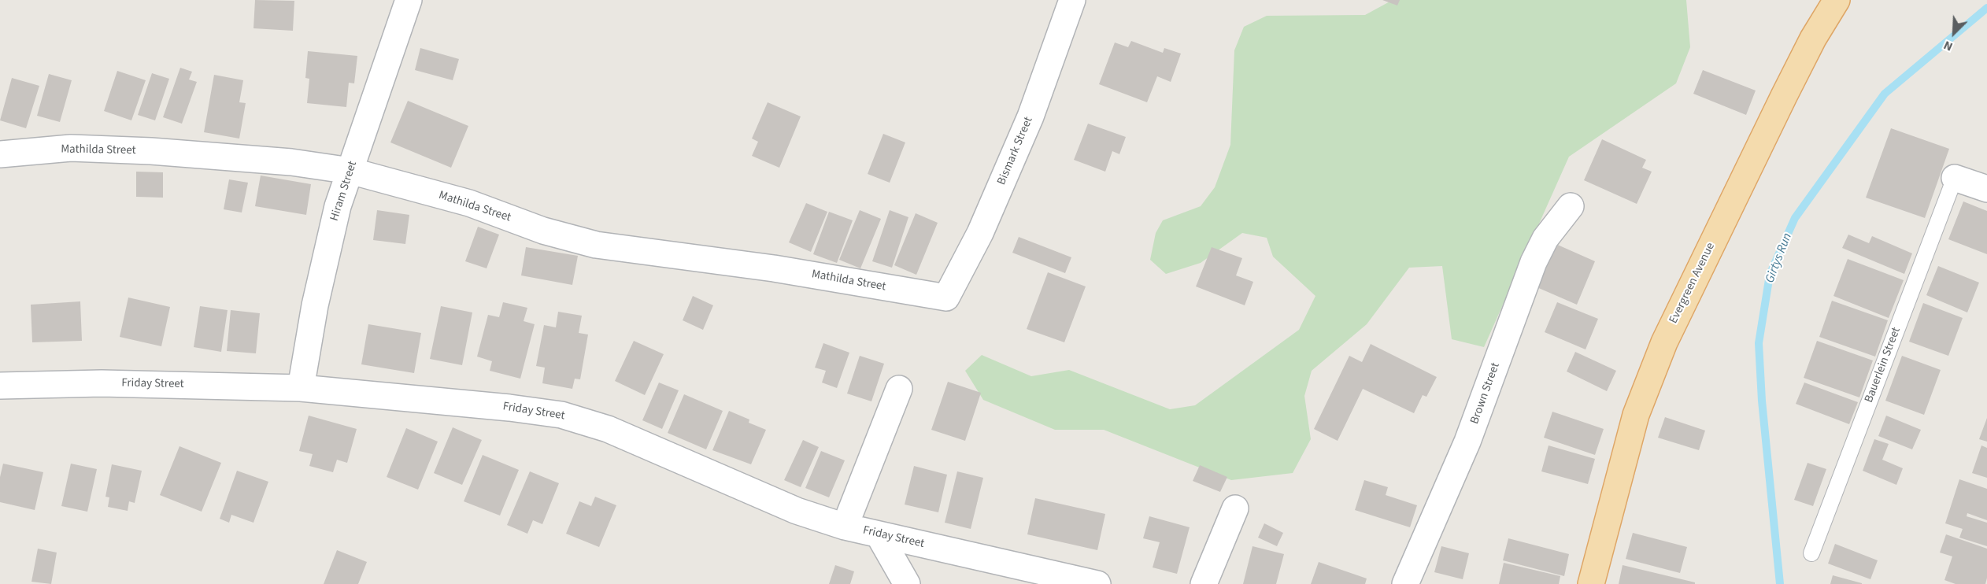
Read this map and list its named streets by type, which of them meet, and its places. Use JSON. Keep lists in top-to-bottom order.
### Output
{
  "streets": {
    "main road": ["Evergreen Avenue"],
    "street": [
      "Mathilda Street",
      "Bismark Street",
      "Hiram Street",
      "Friday Street",
      "Brown Street"
    ],
    "lane": ["Bauerlein Street"]
  },
  "crossings": [
    ["Mathilda Street", "Bismark Street"],
    ["Mathilda Street", "Hiram Street"],
    ["Hiram Street", "Friday Street"]
  ],
  "water": ["Girtys Run"],
  "north": "bottom left"
}
